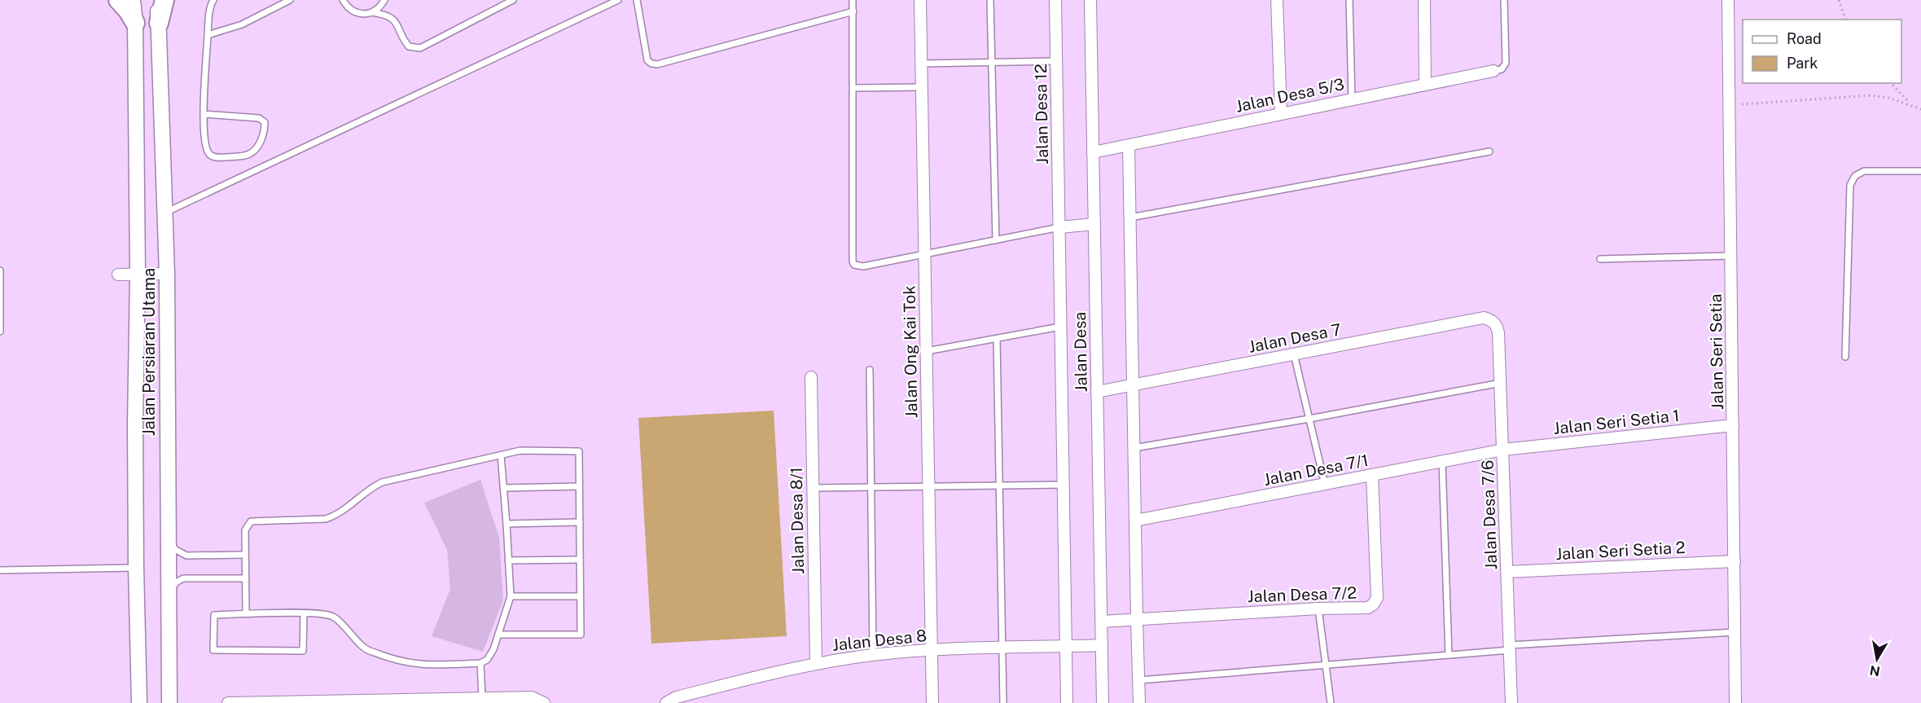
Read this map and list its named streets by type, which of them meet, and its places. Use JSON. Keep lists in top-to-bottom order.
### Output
{
  "streets": {
    "street": [
      "Jalan Desa 5/3",
      "Jalan Desa 12",
      "Jalan Desa 7",
      "Jalan Persiaran Utama",
      "Jalan Ong Kai Tok",
      "Jalan Desa",
      "Jalan Seri Setia",
      "Jalan Seri Setia 1",
      "Jalan Desa 7/1",
      "Jalan Desa 7/6",
      "Jalan Desa 8/1",
      "Jalan Seri Setia 2",
      "Jalan Desa 7/2",
      "Jalan Desa 8"
    ]
  },
  "crossings": [
    ["Jalan Desa 5/3", "Jalan Desa"],
    ["Jalan Desa 12", "Jalan Desa"],
    ["Jalan Desa 7", "Jalan Desa"],
    ["Jalan Desa 7", "Jalan Desa 7/6"],
    ["Jalan Ong Kai Tok", "Jalan Desa 8"],
    ["Jalan Desa", "Jalan Desa 7/2"],
    ["Jalan Desa", "Jalan Desa 8"],
    ["Jalan Seri Setia", "Jalan Seri Setia 1"],
    ["Jalan Seri Setia", "Jalan Seri Setia 2"],
    ["Jalan Seri Setia 1", "Jalan Desa 7/1"],
    ["Jalan Seri Setia 1", "Jalan Desa 7/6"],
    ["Jalan Desa 7/1", "Jalan Desa 7/6"],
    ["Jalan Desa 7/1", "Jalan Desa 7/2"],
    ["Jalan Desa 7/6", "Jalan Seri Setia 2"],
    ["Jalan Desa 8/1", "Jalan Desa 8"]
  ],
  "legend": ["Road", "Park"],
  "north": "bottom"
}
